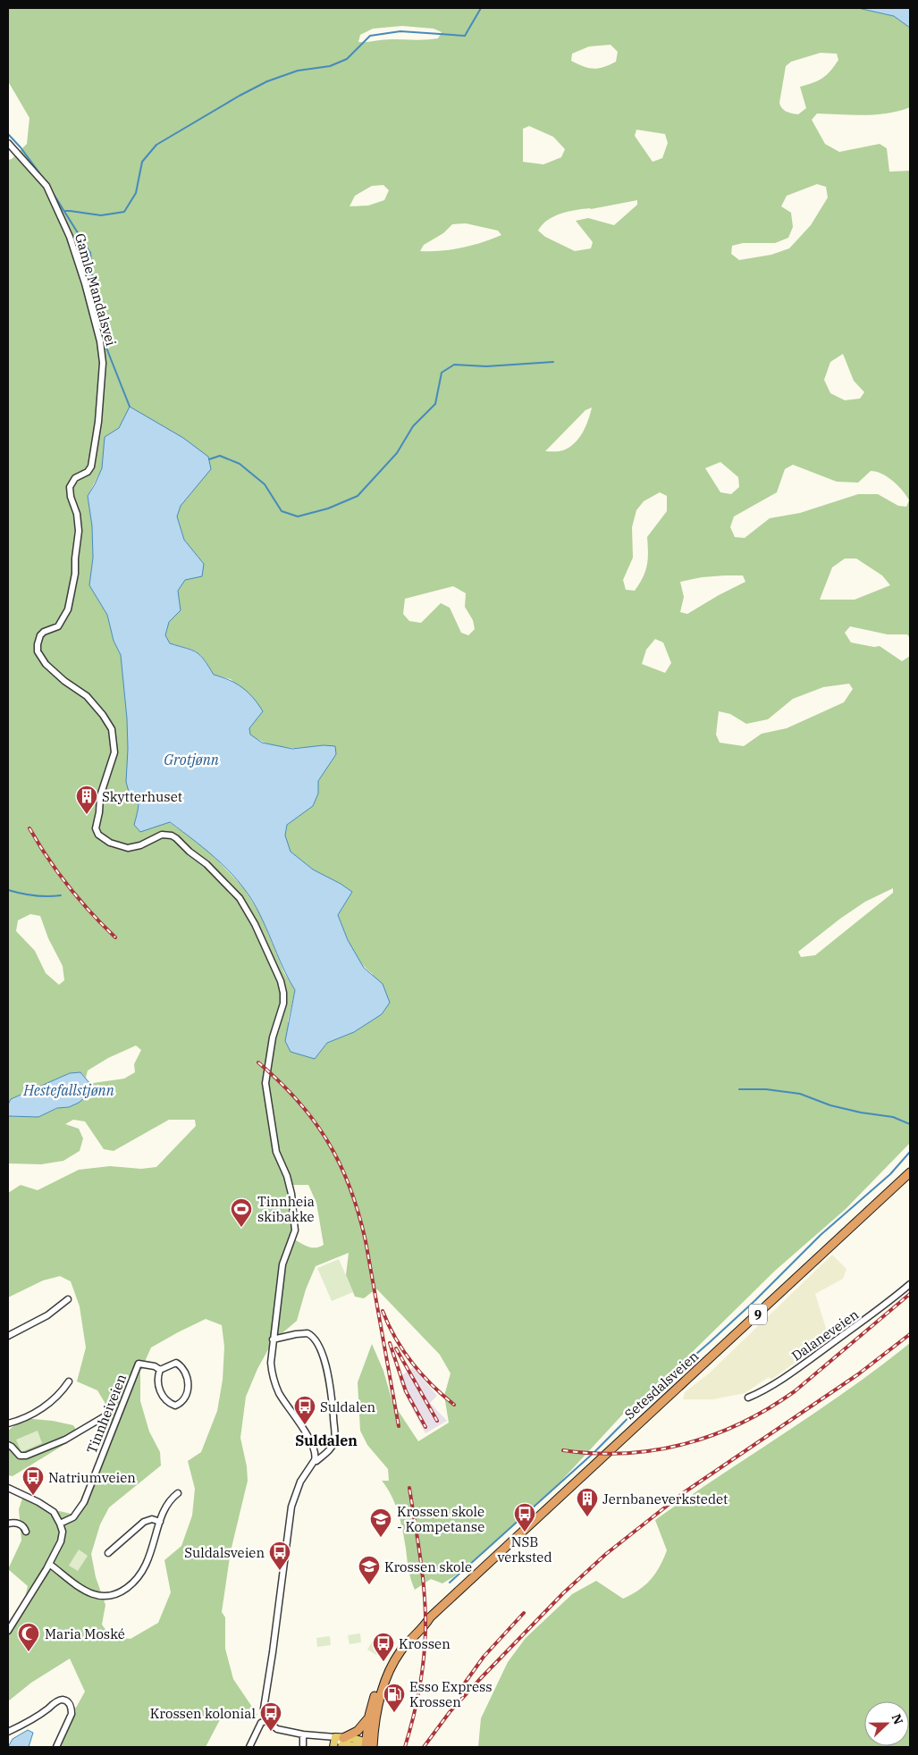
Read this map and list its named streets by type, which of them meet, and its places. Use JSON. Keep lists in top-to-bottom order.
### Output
{
  "streets": {
    "highway": ["9", "Setesdalsveien"],
    "street": ["Gamle Mandalsvei", "Dalaneveien", "Tinnheiveien"]
  },
  "crossings": [
    ["9", "Setesdalsveien"]
  ],
  "districts": ["Suldalen"],
  "water": ["Grotjønn", "Hestefallstjønn"],
  "places": {
    "building": ["Skytterhuset", "Jernbaneverkstedet"],
    "sports": ["Tinnheia skibakke"],
    "bus stop": [
      "Suldalen",
      "Natriumveien",
      "NSB verksted",
      "Suldalsveien",
      "Krossen",
      "Krossen kolonial"
    ],
    "school or university": ["Krossen skole - Kompetanse", "Krossen skole"],
    "mosque": ["Maria Moské"],
    "fuel station": ["Esso Express Krossen"]
  },
  "north": "right"
}
